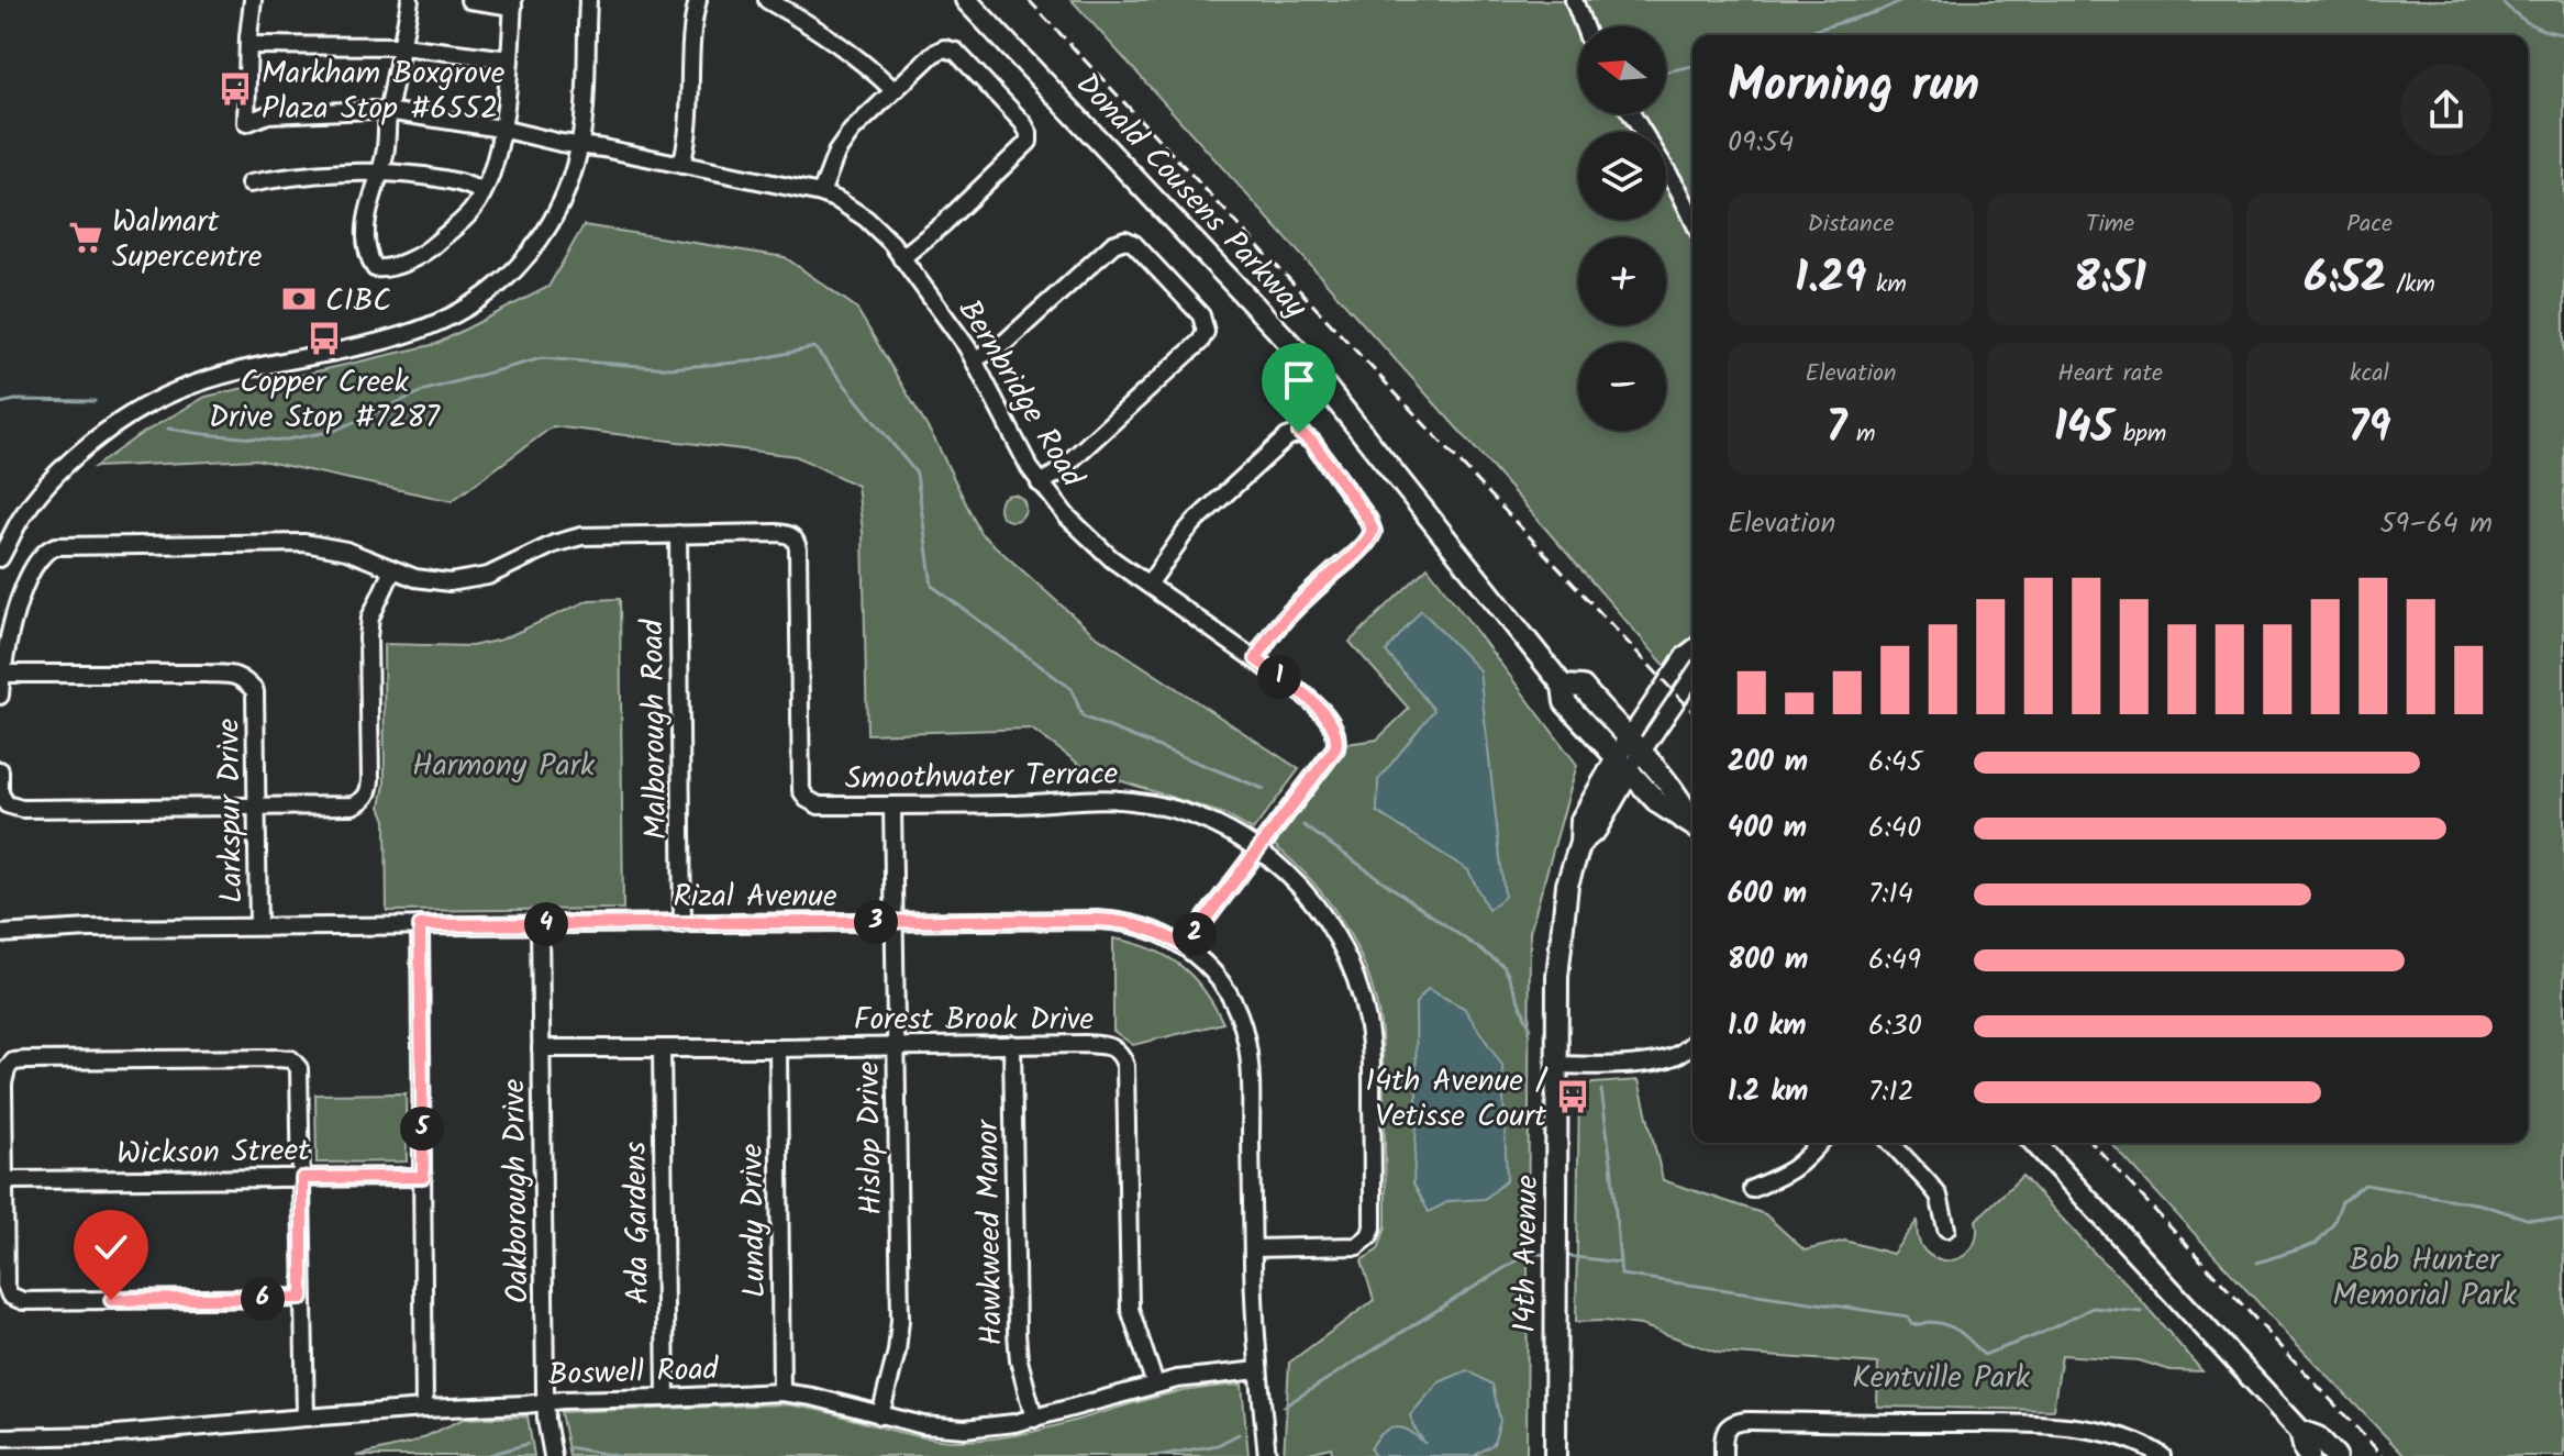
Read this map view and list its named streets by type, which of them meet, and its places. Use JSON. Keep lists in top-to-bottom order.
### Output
{
  "streets": {
    "main road": ["Donald Cousens Parkway", "14th Avenue"],
    "street": [
      "Bernbridge Road",
      "Malborough Road",
      "Smoothwater Terrace",
      "Larkspur Drive",
      "Rizal Avenue",
      "Forest Brook Drive",
      "Hislop Drive",
      "Wickson Street",
      "Oakborough Drive",
      "Lundy Drive",
      "Ada Gardens",
      "Hawkweed Manor",
      "Boswell Road"
    ]
  },
  "crossings": [
    ["Donald Cousens Parkway", "14th Avenue"],
    ["Bernbridge Road", "Smoothwater Terrace"],
    ["Bernbridge Road", "Rizal Avenue"],
    ["Malborough Road", "Smoothwater Terrace"],
    ["Malborough Road", "Rizal Avenue"],
    ["Smoothwater Terrace", "Larkspur Drive"],
    ["Smoothwater Terrace", "Rizal Avenue"],
    ["Smoothwater Terrace", "Hislop Drive"],
    ["Larkspur Drive", "Rizal Avenue"],
    ["Rizal Avenue", "Hislop Drive"],
    ["Rizal Avenue", "Oakborough Drive"],
    ["Rizal Avenue", "Boswell Road"],
    ["Forest Brook Drive", "Hislop Drive"],
    ["Forest Brook Drive", "Oakborough Drive"],
    ["Forest Brook Drive", "Lundy Drive"],
    ["Forest Brook Drive", "Ada Gardens"],
    ["Forest Brook Drive", "Hawkweed Manor"],
    ["Forest Brook Drive", "Boswell Road"],
    ["Hislop Drive", "Boswell Road"],
    ["Oakborough Drive", "Boswell Road"],
    ["Lundy Drive", "Boswell Road"],
    ["Ada Gardens", "Boswell Road"],
    ["Hawkweed Manor", "Boswell Road"]
  ],
  "parks": ["Harmony Park", "Bob Hunter Memorial Park", "Kentville Park"],
  "places": {
    "bus stop": ["Markham Boxgrove Plaza Stop #6552", "Copper Creek Drive Stop #7287", "14th Avenue / Vetisse Court"],
    "supermarket": ["Walmart Supercentre"],
    "bank": ["CIBC"]
  },
  "north": "left",
  "page": {
    "map_buttons": ["+", "−"],
    "heading": ["Morning run", "09:54"],
    "stats": [
      ["Distance", "1.29 km"],
      ["Time", "8:51"],
      ["Pace", "6:52 /km"],
      ["Elevation", "7 m"],
      ["Heart rate", "145 bpm"],
      ["kcal", "79"]
    ],
    "chart": ["Elevation", "59–64 m"],
    "pins": [
      "1",
      "3",
      "4",
      "2",
      "5",
      "6"
    ],
    "list": [
      {
        "name": "200 m",
        "note": "6:45"
      },
      {
        "name": "400 m",
        "note": "6:40"
      },
      {
        "name": "600 m",
        "note": "7:14"
      },
      {
        "name": "800 m",
        "note": "6:49"
      },
      {
        "name": "1.0 km",
        "note": "6:30"
      },
      {
        "name": "1.2 km",
        "note": "7:12"
      }
    ]
  }
}
